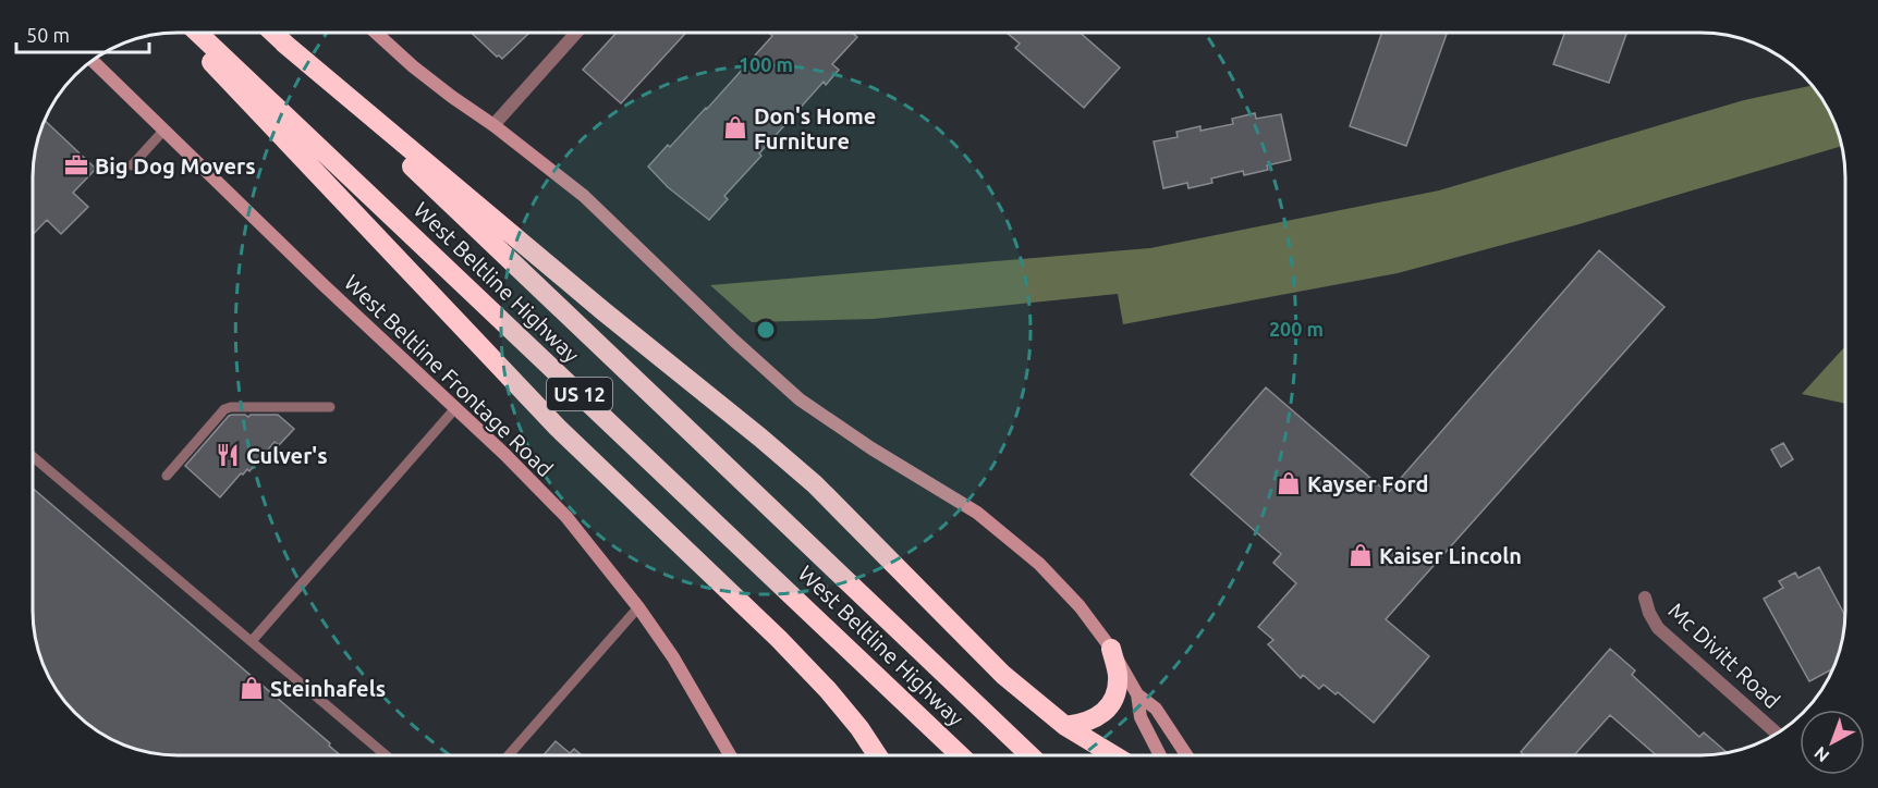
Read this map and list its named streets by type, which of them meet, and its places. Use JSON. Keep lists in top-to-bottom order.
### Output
{
  "streets": {
    "highway": ["West Beltline Highway", "US 12"],
    "street": ["West Beltline Frontage Road", "Mc Divitt Road"]
  },
  "places": {
    "shop": [
      "Don's Home Furniture",
      "Kayser Ford",
      "Kaiser Lincoln",
      "Steinhafels"
    ],
    "office": ["Big Dog Movers"],
    "restaurant": ["Culver's"]
  },
  "scale_bar": "50 m",
  "north": "bottom left",
  "rings": ["100 m", "200 m"]
}
